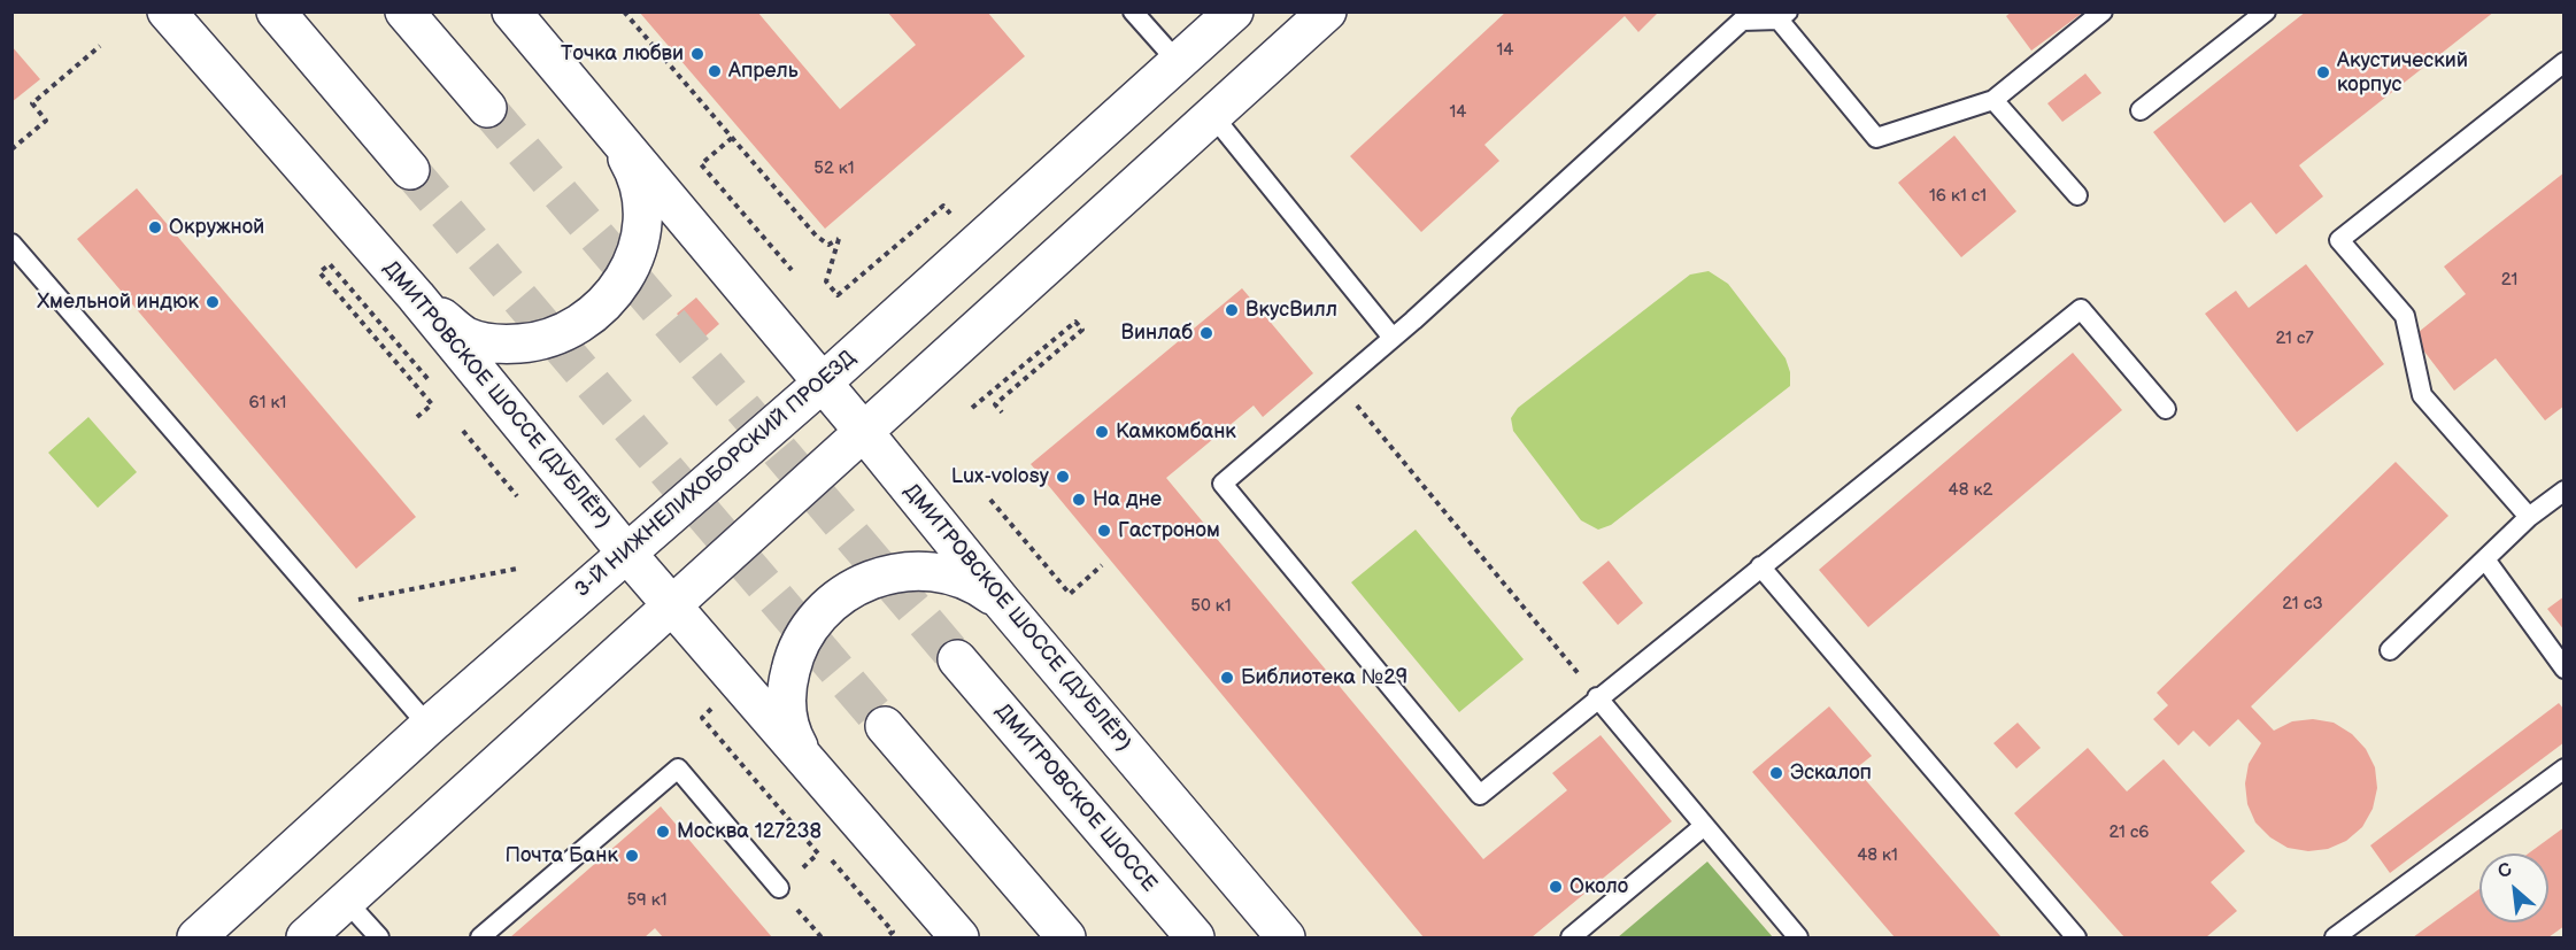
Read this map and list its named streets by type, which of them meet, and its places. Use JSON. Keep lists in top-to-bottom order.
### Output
{
  "streets": {
    "main road": ["ДМИТРОВСКОЕ ШОССЕ (ДУБЛЁР)", "3-Й НИЖНЕЛИХОБОРСКИЙ ПРОЕЗД", "ДМИТРОВСКОЕ ШОССЕ"]
  },
  "crossings": [
    ["ДМИТРОВСКОЕ ШОССЕ (ДУБЛЁР)", "3-Й НИЖНЕЛИХОБОРСКИЙ ПРОЕЗД"]
  ],
  "places": [
    "Точка любви",
    "Апрель",
    "Акустический корпус",
    "Окружной",
    "Хмельной индюк",
    "ВкусВилл",
    "Винлаб",
    "Камкомбанк",
    "Lux-volosy",
    "На дне",
    "Гастроном",
    "Библиотека №29",
    "Эскалоп",
    "Москва 127238",
    "Почта Банк",
    "Около"
  ],
  "house_numbers": [
    "14",
    "14",
    "52 к1",
    "16 к1 с1",
    "21",
    "21 с7",
    "61 к1",
    "48 к2",
    "21 c3",
    "50 к1",
    "21 с6",
    "48 к1",
    "59 к1"
  ],
  "north": "top left"
}
